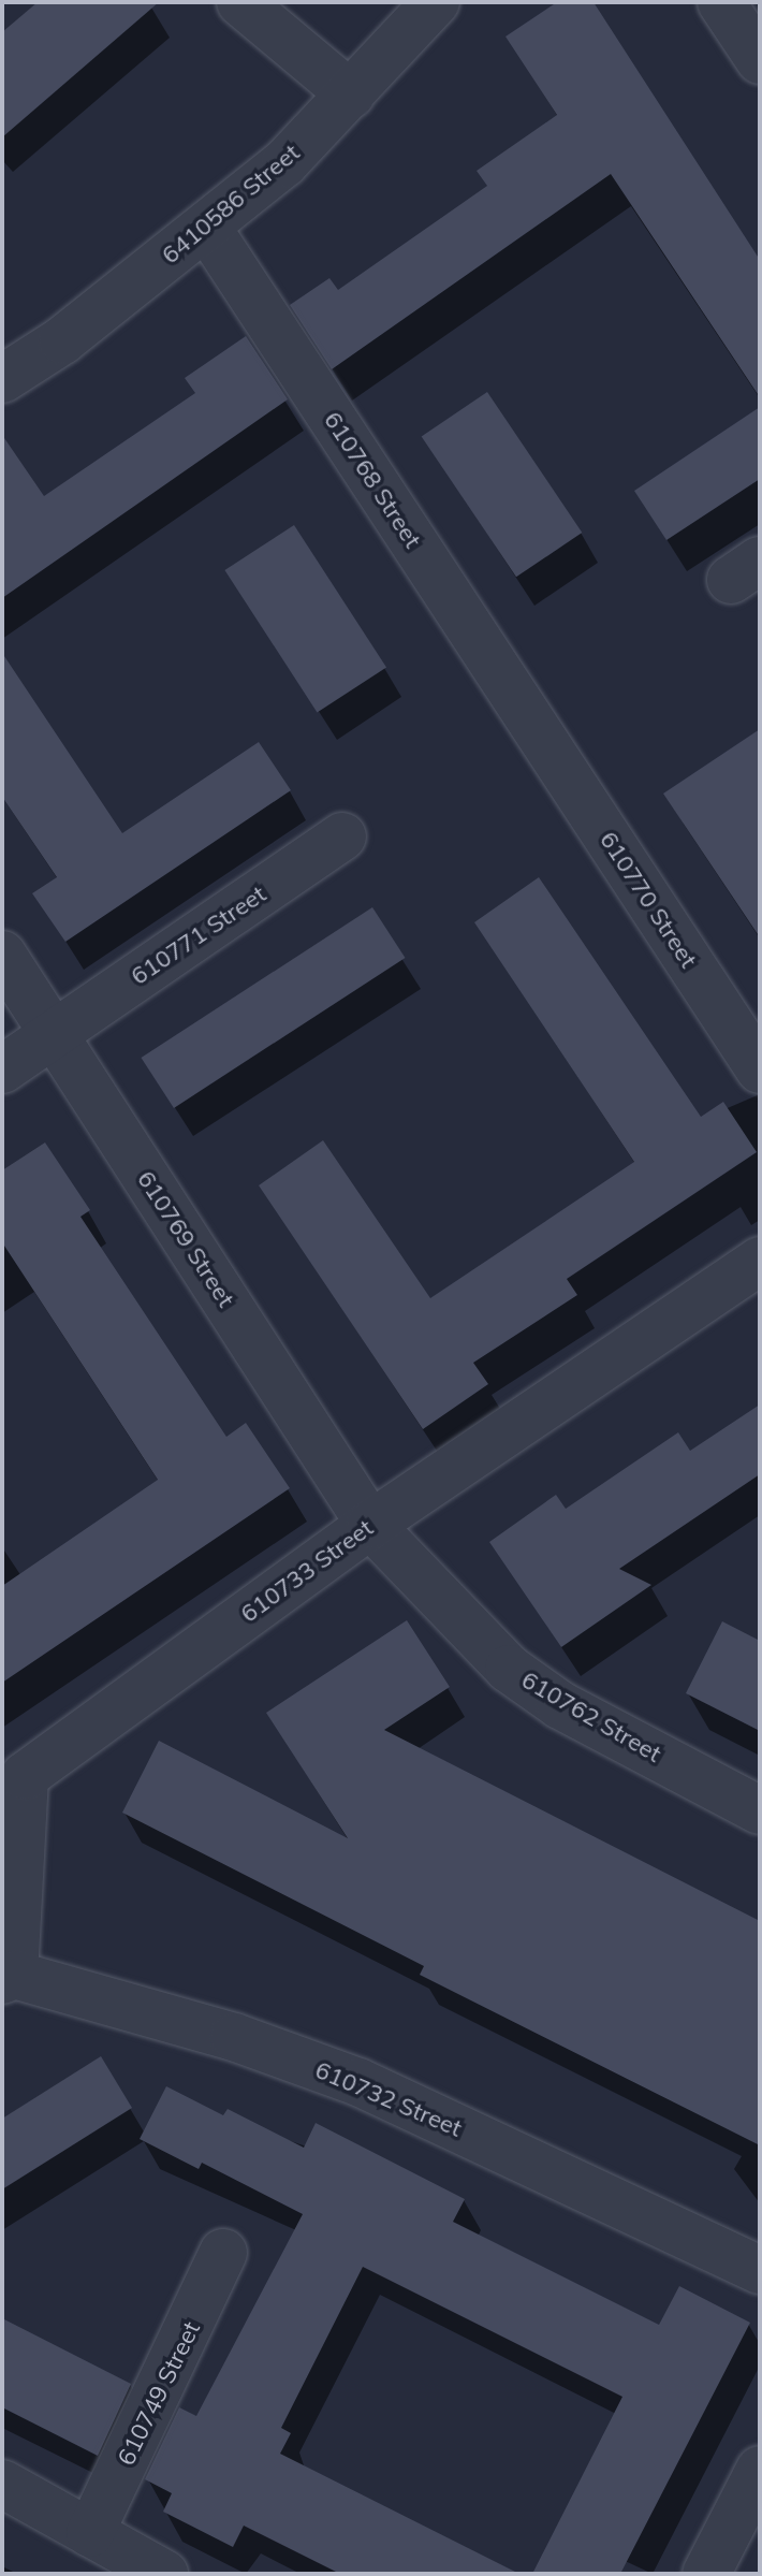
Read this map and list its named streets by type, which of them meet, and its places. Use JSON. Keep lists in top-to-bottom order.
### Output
{
  "streets": {
    "street": [
      "6410586 Street",
      "610768 Street",
      "610770 Street",
      "610771 Street",
      "610769 Street",
      "610733 Street",
      "610762 Street",
      "610732 Street",
      "610749 Street"
    ]
  },
  "crossings": [
    ["6410586 Street", "610768 Street"],
    ["610768 Street", "610770 Street"],
    ["610771 Street", "610769 Street"],
    ["610769 Street", "610733 Street"],
    ["610769 Street", "610762 Street"],
    ["610733 Street", "610762 Street"],
    ["610733 Street", "610732 Street"]
  ]
}
